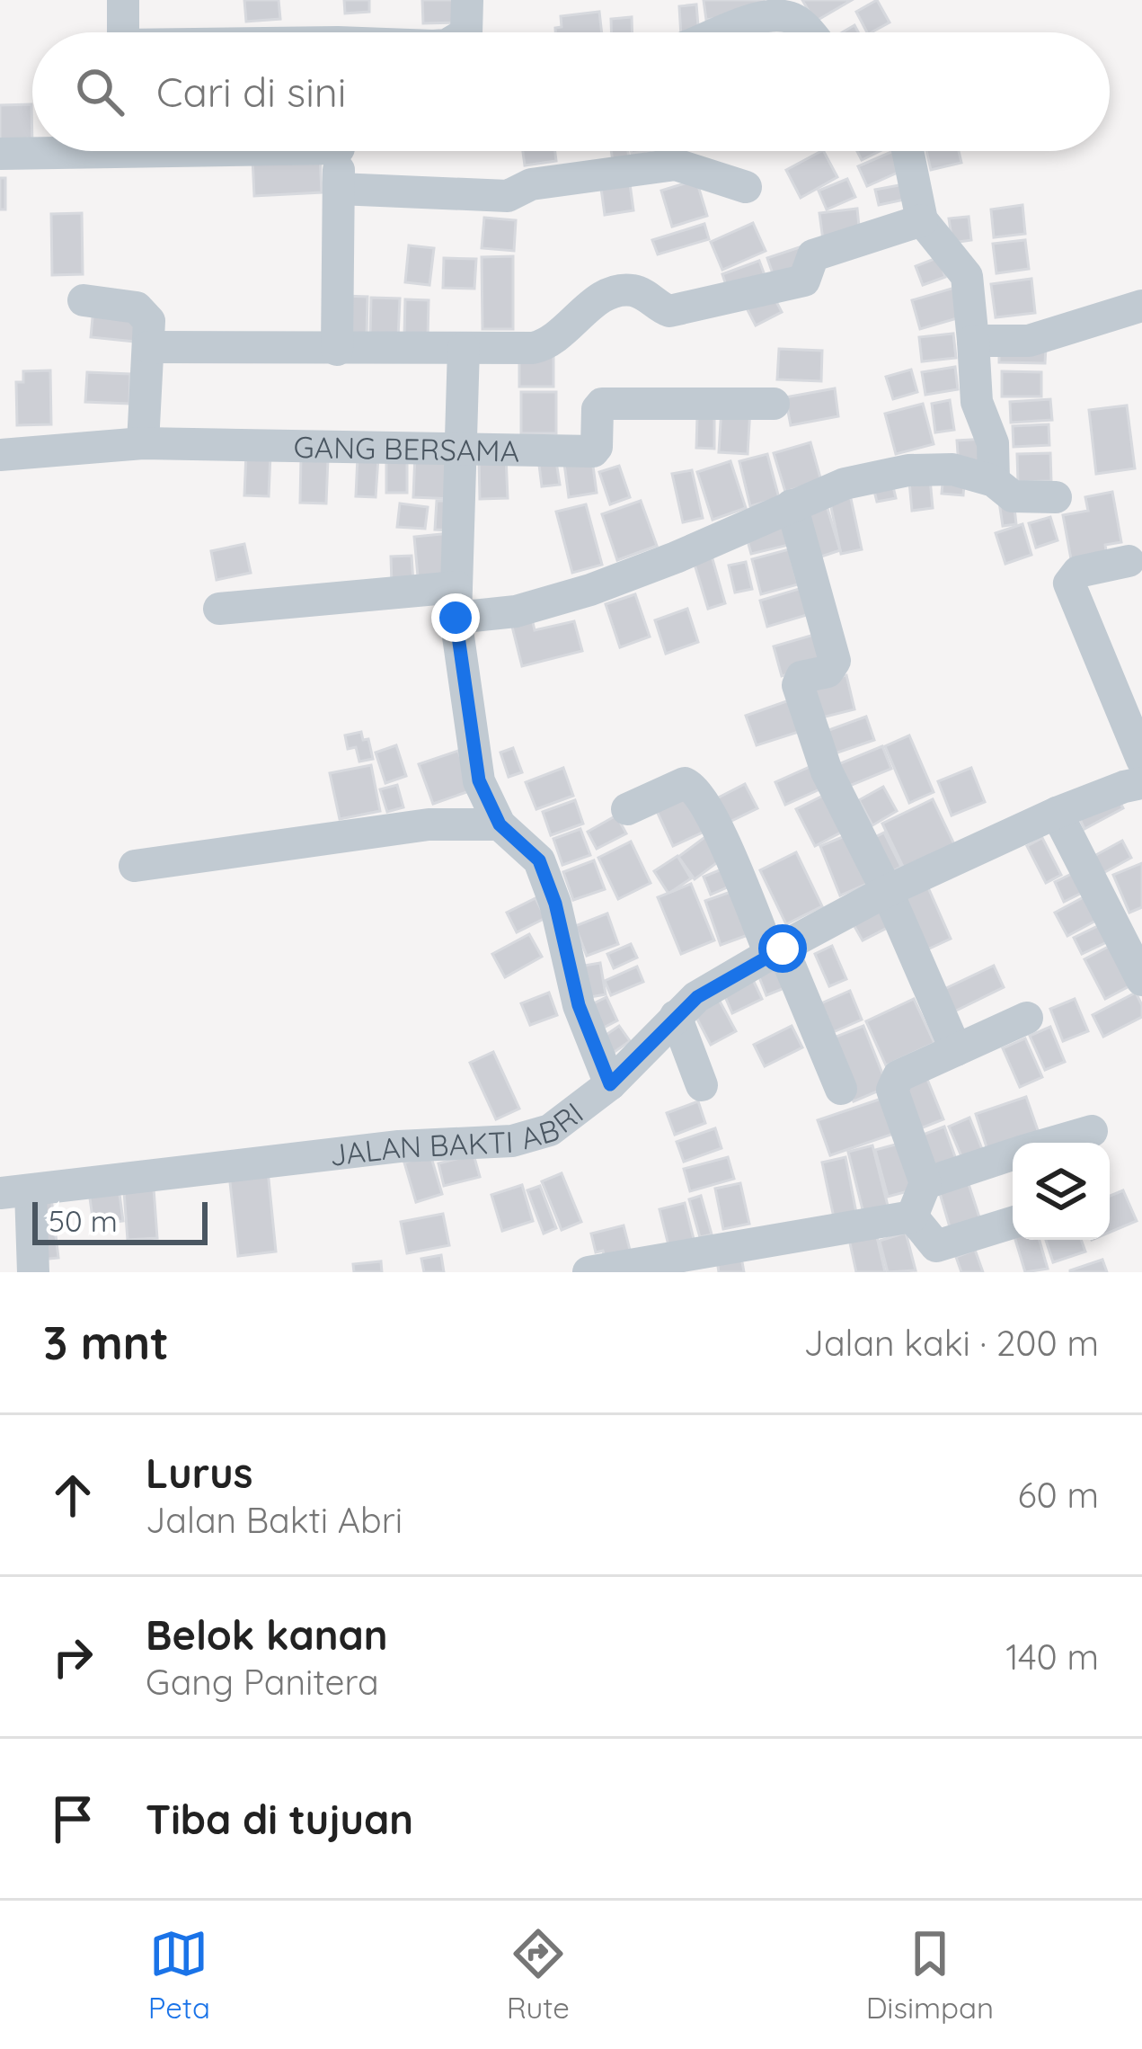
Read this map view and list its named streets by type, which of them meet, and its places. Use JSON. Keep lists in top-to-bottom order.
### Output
{
  "streets": {
    "street": ["GANG BERSAMA", "JALAN BAKTI ABRI"]
  },
  "scale_bar": "50 m",
  "page": {
    "search": "Cari di sini",
    "scale": "50 m",
    "heading": ["3 mnt", "Jalan kaki · 200 m"],
    "list": [
      ["Lurus", "Jalan Bakti Abri", "60 m"],
      ["Belok kanan", "Gang Panitera", "140 m"],
      "Tiba di tujuan"
    ],
    "nav": ["Peta", "Rute", "Disimpan"]
  }
}
